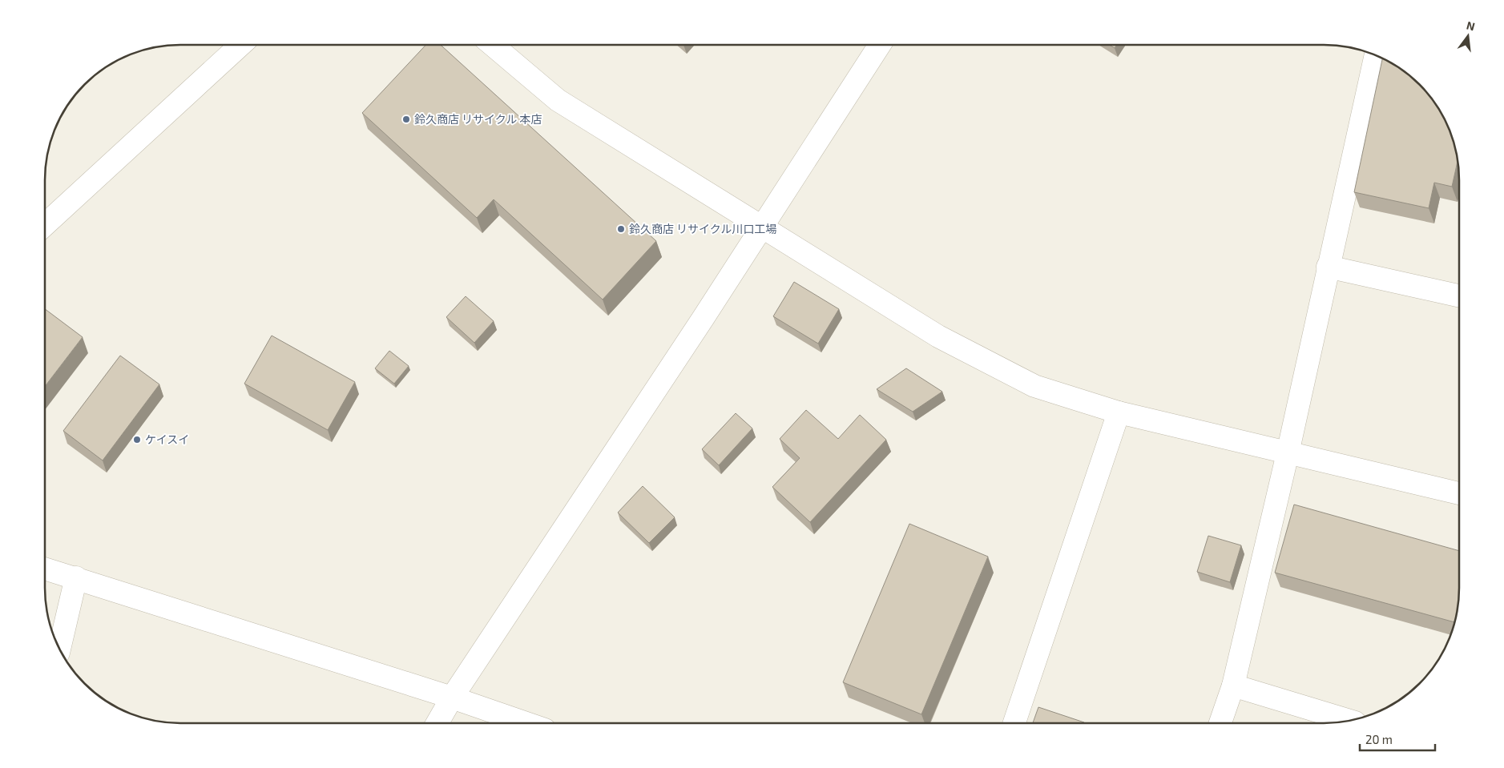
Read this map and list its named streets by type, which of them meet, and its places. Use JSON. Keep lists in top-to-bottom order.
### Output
{
  "places": ["鈴久商店 リサイクル 本店", "鈴久商店 リサイクル川口工場", "ケイスイ"],
  "scale_bar": "20 m",
  "north": "top"
}
